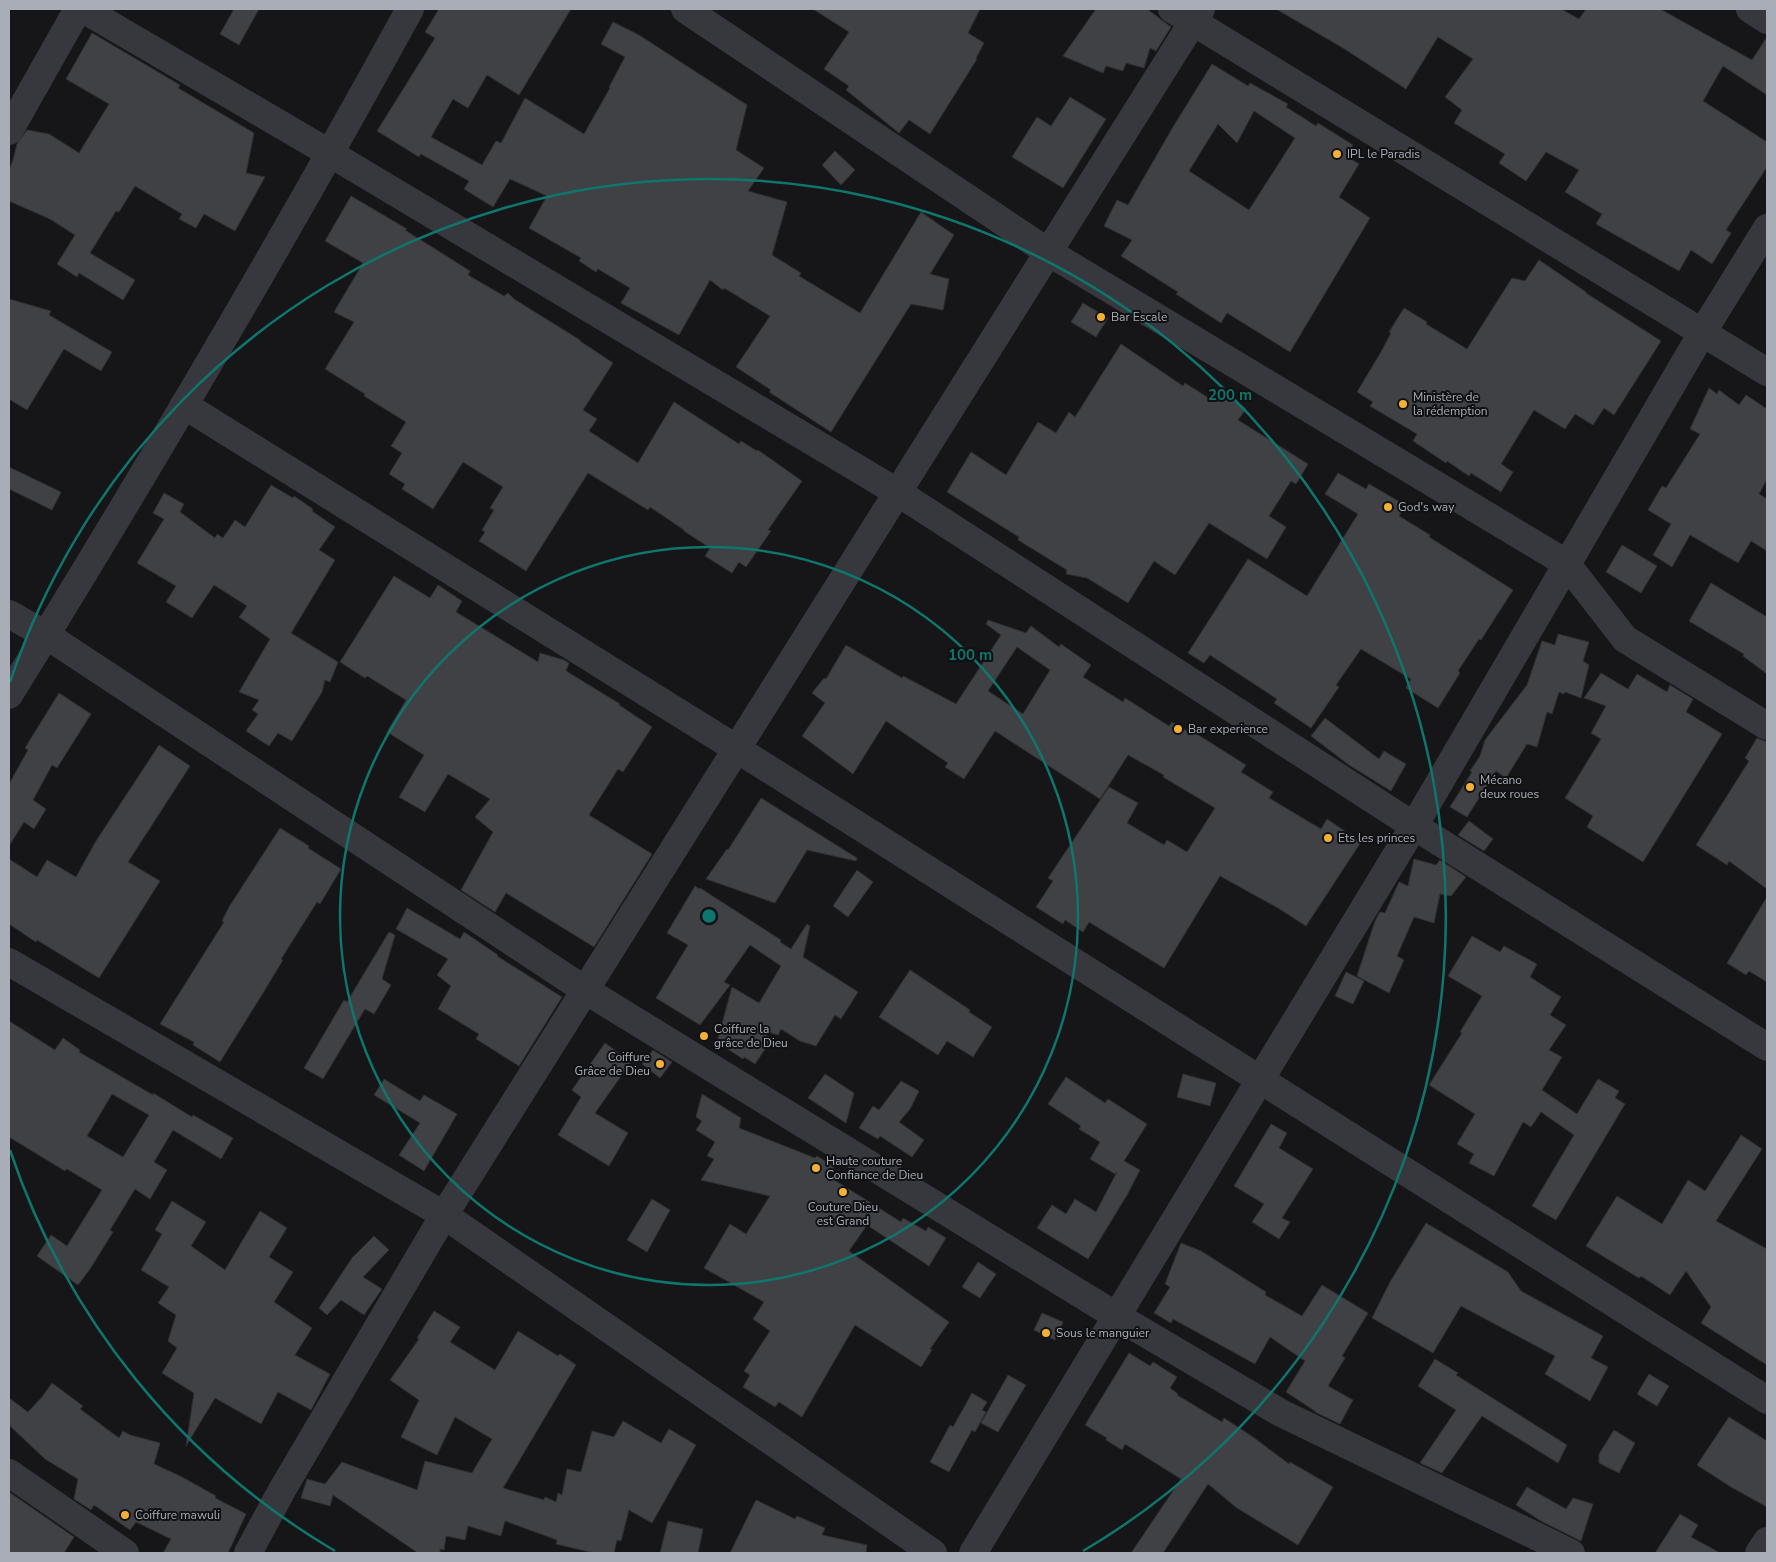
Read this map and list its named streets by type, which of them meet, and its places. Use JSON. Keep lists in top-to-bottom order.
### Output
{
  "places": [
    "IPL le Paradis",
    "Bar Escale",
    "Ministère de la rédemption",
    "God's way",
    "Bar experience",
    "Mécano deux roues",
    "Ets les princes",
    "Coiffure la grâce de Dieu",
    "Coiffure Grâce de Dieu",
    "Haute couture Confiance de Dieu",
    "Couture Dieu est Grand",
    "Sous le manguier",
    "Coiffure mawuli"
  ],
  "rings": ["200 m", "100 m"]
}
